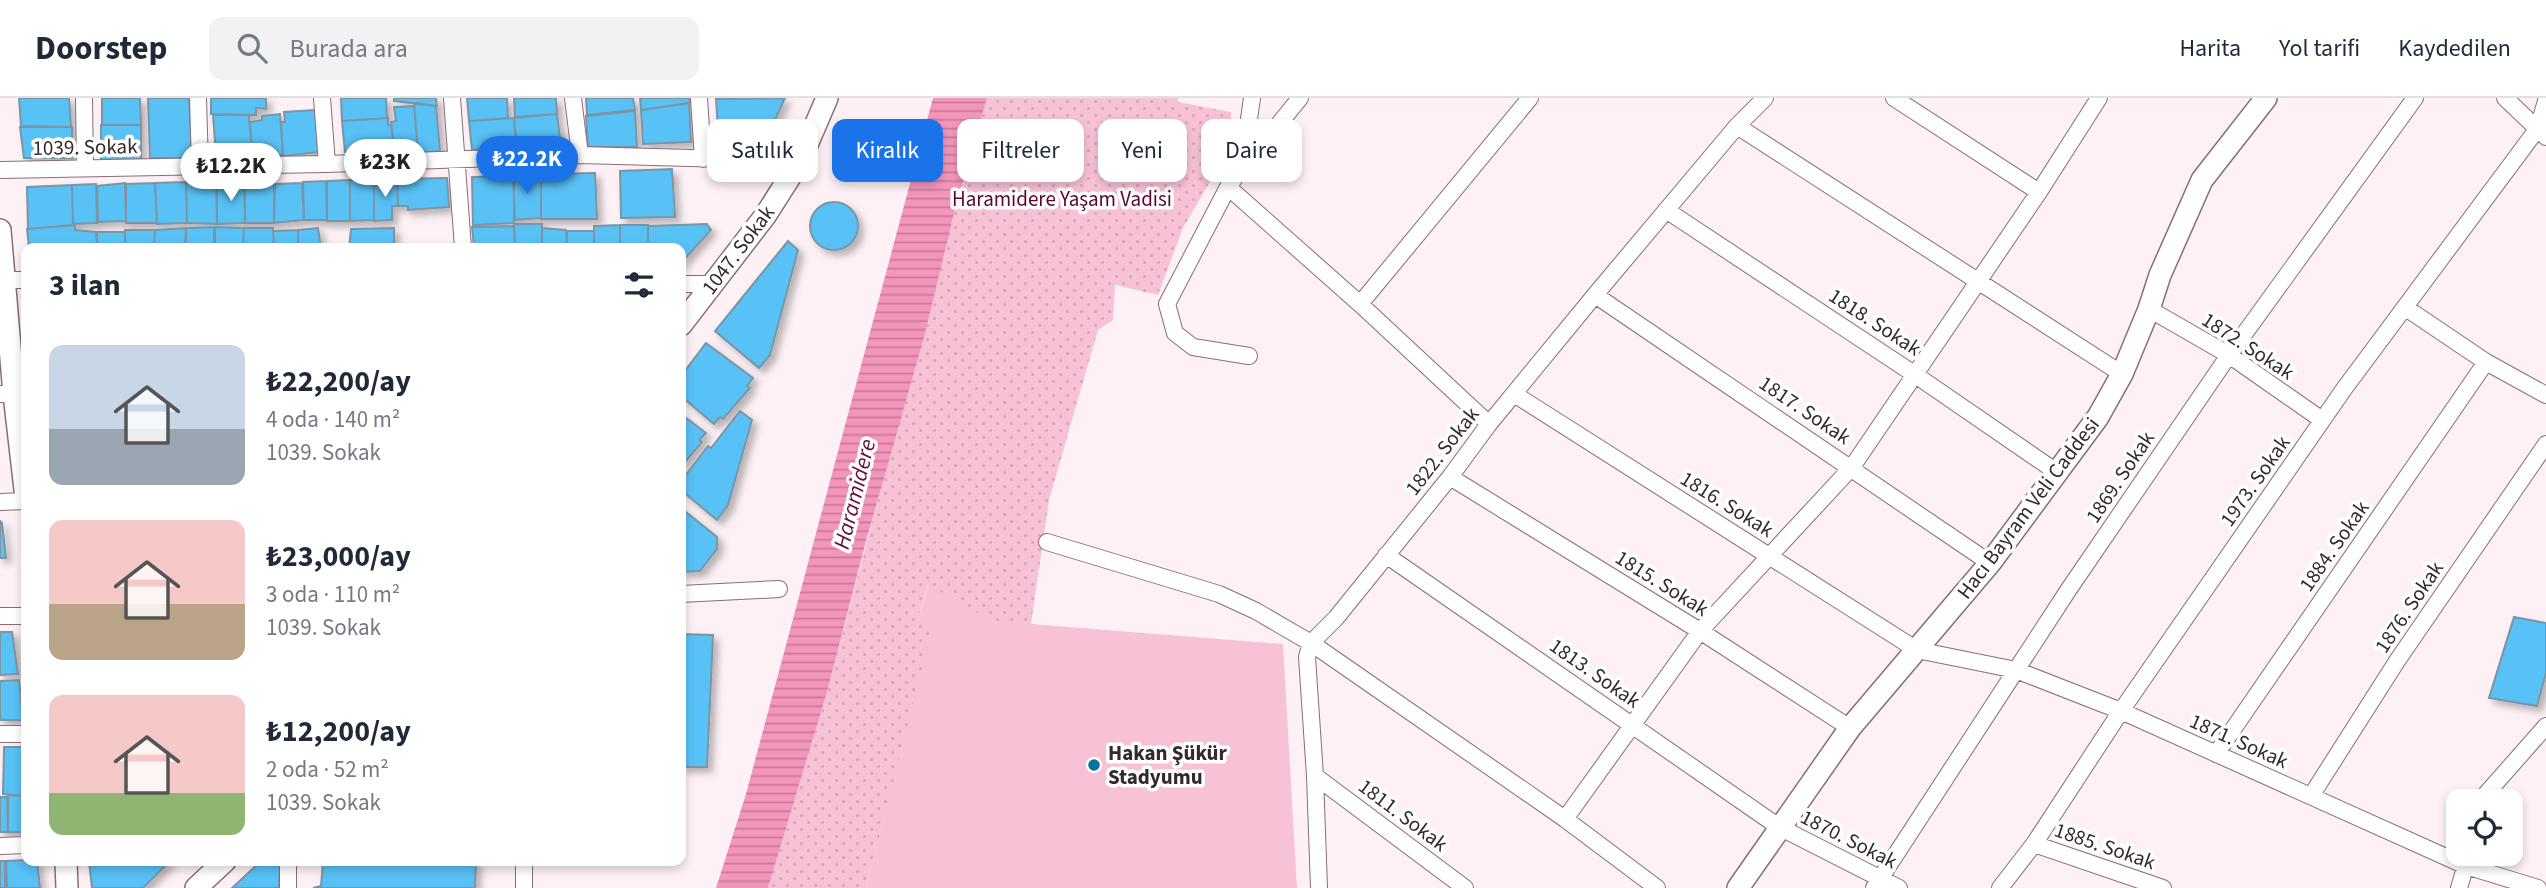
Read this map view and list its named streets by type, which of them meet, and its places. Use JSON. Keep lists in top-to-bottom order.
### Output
{
  "streets": {
    "main road": ["1047. Sokak", "Hacı Bayram Veli Caddesi"],
    "street": [
      "1039. Sokak",
      "1818. Sokak",
      "1872. Sokak",
      "1817. Sokak",
      "1822. Sokak",
      "1869. Sokak",
      "1973. Sokak",
      "1816. Sokak",
      "1884. Sokak",
      "1815. Sokak",
      "1876. Sokak",
      "1813. Sokak",
      "1871. Sokak",
      "1811. Sokak",
      "1870. Sokak",
      "1885. Sokak"
    ]
  },
  "crossings": [
    ["1818. Sokak", "1822. Sokak"],
    ["1818. Sokak", "Hacı Bayram Veli Caddesi"],
    ["1872. Sokak", "1869. Sokak"],
    ["1872. Sokak", "1973. Sokak"],
    ["1872. Sokak", "Hacı Bayram Veli Caddesi"],
    ["1817. Sokak", "1822. Sokak"],
    ["1817. Sokak", "Hacı Bayram Veli Caddesi"],
    ["1822. Sokak", "1816. Sokak"],
    ["1822. Sokak", "1815. Sokak"],
    ["1822. Sokak", "1813. Sokak"],
    ["1869. Sokak", "1871. Sokak"],
    ["1869. Sokak", "1870. Sokak"],
    ["1973. Sokak", "1871. Sokak"],
    ["1973. Sokak", "1885. Sokak"],
    ["1816. Sokak", "Hacı Bayram Veli Caddesi"],
    ["1816. Sokak", "1871. Sokak"],
    ["Hacı Bayram Veli Caddesi", "1815. Sokak"],
    ["Hacı Bayram Veli Caddesi", "1813. Sokak"],
    ["Hacı Bayram Veli Caddesi", "1871. Sokak"],
    ["Hacı Bayram Veli Caddesi", "1870. Sokak"],
    ["1884. Sokak", "1871. Sokak"],
    ["1876. Sokak", "1871. Sokak"],
    ["1813. Sokak", "1870. Sokak"]
  ],
  "water": ["Haramidere"],
  "parks": ["Haramidere Yaşam Vadisi"],
  "places": ["Hakan Şükür Stadyumu"],
  "page": {
    "header": "Doorstep",
    "search": "Burada ara",
    "nav": ["Harita", "Yol tarifi", "Kaydedilen"],
    "chip": [
      "Satılık",
      "Kiralık",
      "Filtreler",
      "Yeni",
      "Daire"
    ],
    "price": ["₺22.2K", "₺23K", "₺12.2K"],
    "heading": "3 ilan",
    "list": [
      {
        "name": "₺22,200/ay",
        "note": "4 oda · 140 m² · 1039. Sokak"
      },
      {
        "name": "₺23,000/ay",
        "note": "3 oda · 110 m² · 1039. Sokak"
      },
      {
        "name": "₺12,200/ay",
        "note": "2 oda · 52 m² · 1039. Sokak"
      }
    ]
  }
}
